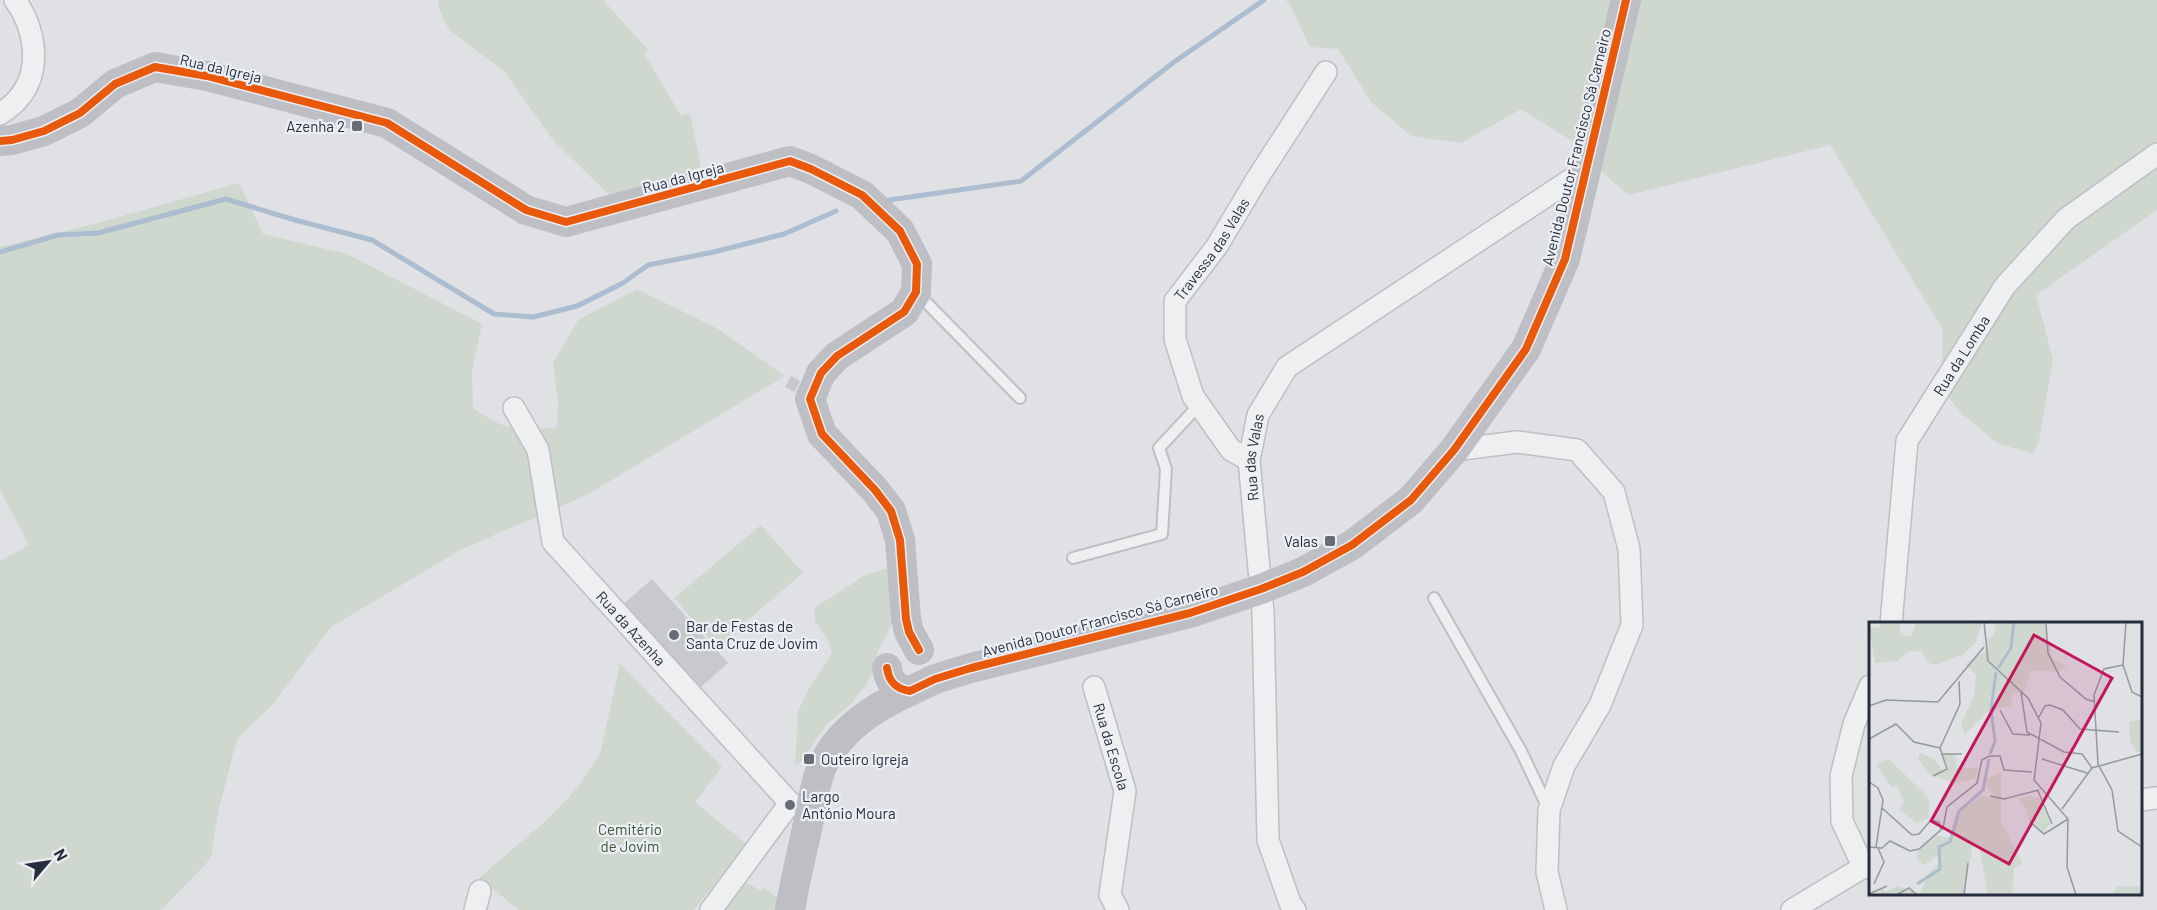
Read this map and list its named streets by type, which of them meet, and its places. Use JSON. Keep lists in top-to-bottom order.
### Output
{
  "streets": {
    "street": [
      "Rua da Igreja",
      "Avenida Doutor Francisco Sá Carneiro",
      "Travessa das Valas",
      "Rua da Lomba",
      "Rua das Valas",
      "Rua da Azenha",
      "Rua da Escola"
    ]
  },
  "crossings": [
    ["Avenida Doutor Francisco Sá Carneiro", "Rua das Valas"],
    ["Travessa das Valas", "Rua das Valas"]
  ],
  "parks": ["Cemitério de Jovim"],
  "places": {
    "transit": ["Azenha 2", "Valas", "Outeiro Igreja"],
    "other": ["Bar de Festas de Santa Cruz de Jovim", "Largo António Moura"]
  },
  "north": "top right"
}
